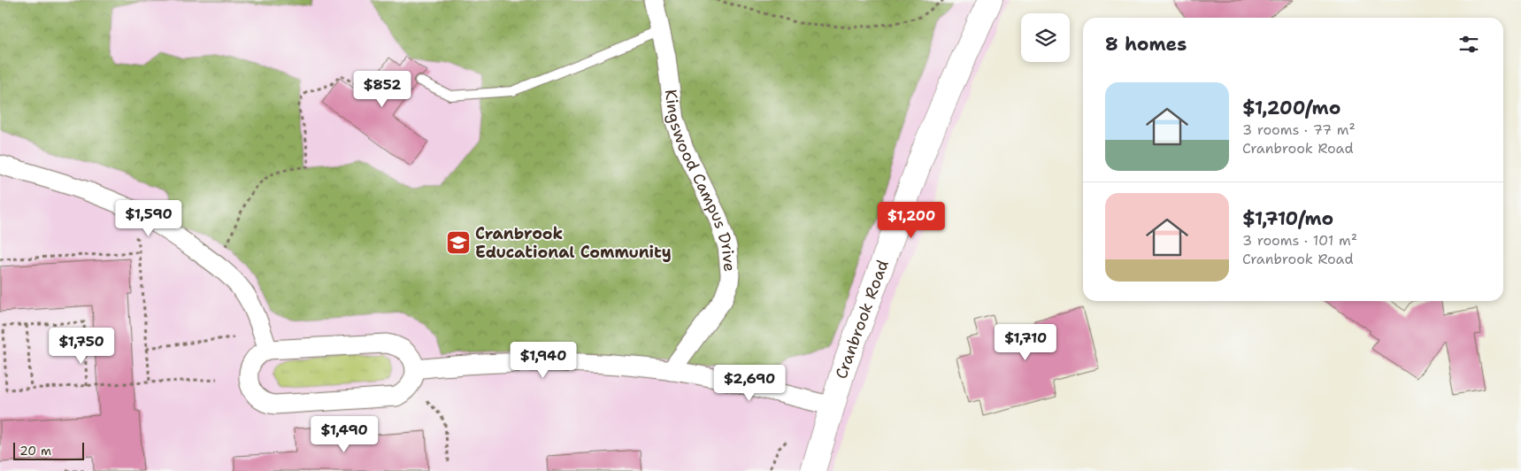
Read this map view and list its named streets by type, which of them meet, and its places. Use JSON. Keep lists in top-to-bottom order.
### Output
{
  "streets": {
    "street": ["Kingswood Campus Drive", "Cranbrook Road"]
  },
  "places": {
    "school or university": ["Cranbrook Educational Community"]
  },
  "scale_bar": "20 m",
  "page": {
    "heading": "8 homes",
    "price": [
      "$852",
      "$1,590",
      "$1,200",
      "$1,710",
      "$1,750",
      "$1,940",
      "$2,690",
      "$1,490"
    ],
    "list": [
      {
        "name": "$1,200/mo",
        "note": "3 rooms · 77 m² · Cranbrook Road"
      },
      {
        "name": "$1,710/mo",
        "note": "3 rooms · 101 m² · Cranbrook Road"
      }
    ],
    "scale": "20 m"
  }
}
